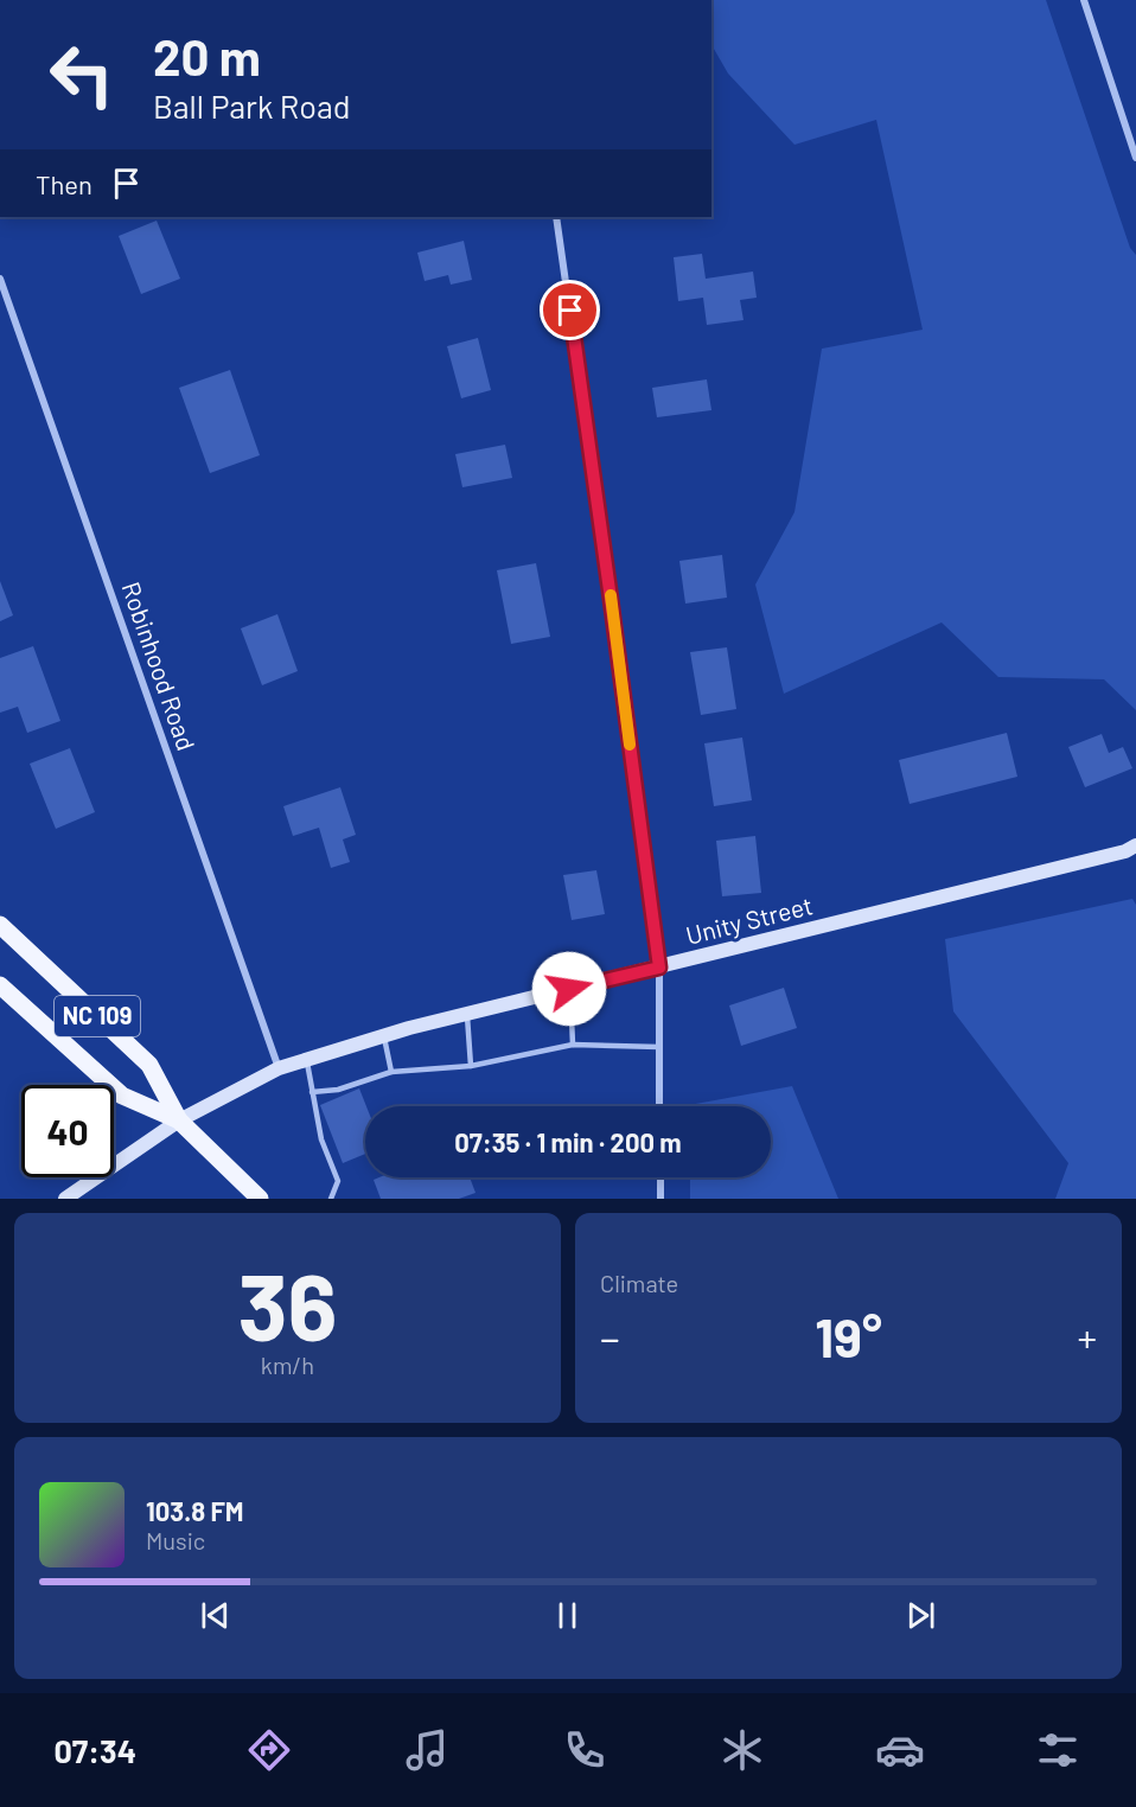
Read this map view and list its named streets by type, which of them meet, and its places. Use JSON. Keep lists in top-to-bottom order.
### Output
{
  "streets": {
    "main road": ["NC 109"],
    "street": ["Robinhood Road", "Unity Street"]
  },
  "crossings": [
    ["Robinhood Road", "Unity Street"],
    ["Unity Street", "NC 109"]
  ],
  "page": {
    "turn": ["20 m", "Ball Park Road"],
    "then": "Then",
    "limit": "40",
    "trip": "07:35 · 1 min · 200 m",
    "tile": [
      ["36", "km/h"],
      "Climate"
    ],
    "heat": ["−", "19°", "+"],
    "song": ["103.8 FM", "Music"],
    "tabs": "07:34"
  }
}
